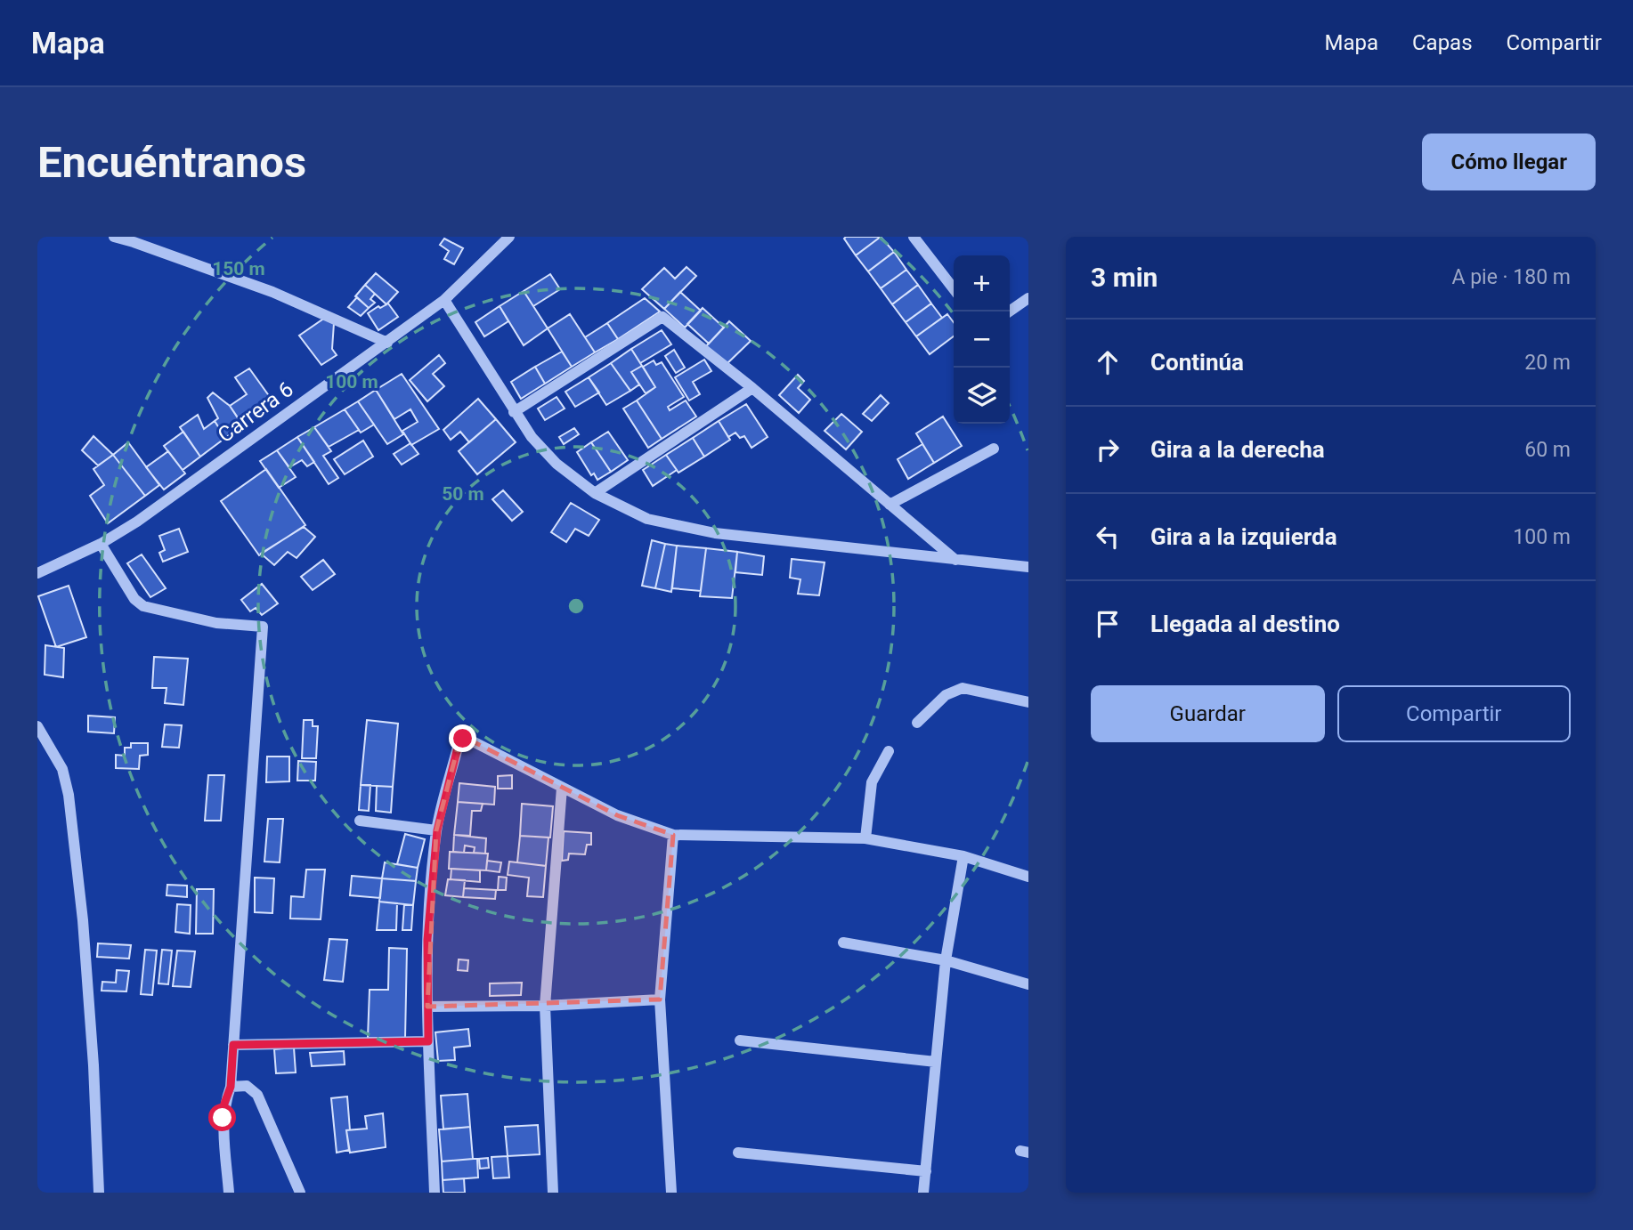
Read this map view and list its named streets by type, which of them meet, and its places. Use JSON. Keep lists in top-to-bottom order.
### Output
{
  "streets": {
    "street": ["Carrera 6"]
  },
  "page": {
    "header": "Mapa",
    "nav": ["Mapa", "Capas", "Compartir"],
    "buttons": [
      "Cómo llegar",
      ["Guardar", "Compartir"]
    ],
    "title": "Encuéntranos",
    "heading": ["3 min", "A pie · 180 m"],
    "map_buttons": ["+", "−"],
    "list": [
      ["Continúa", "20 m"],
      ["Gira a la derecha", "60 m"],
      ["Gira a la izquierda", "100 m"],
      "Llegada al destino"
    ]
  },
  "rings": ["150 m", "100 m", "50 m"]
}
